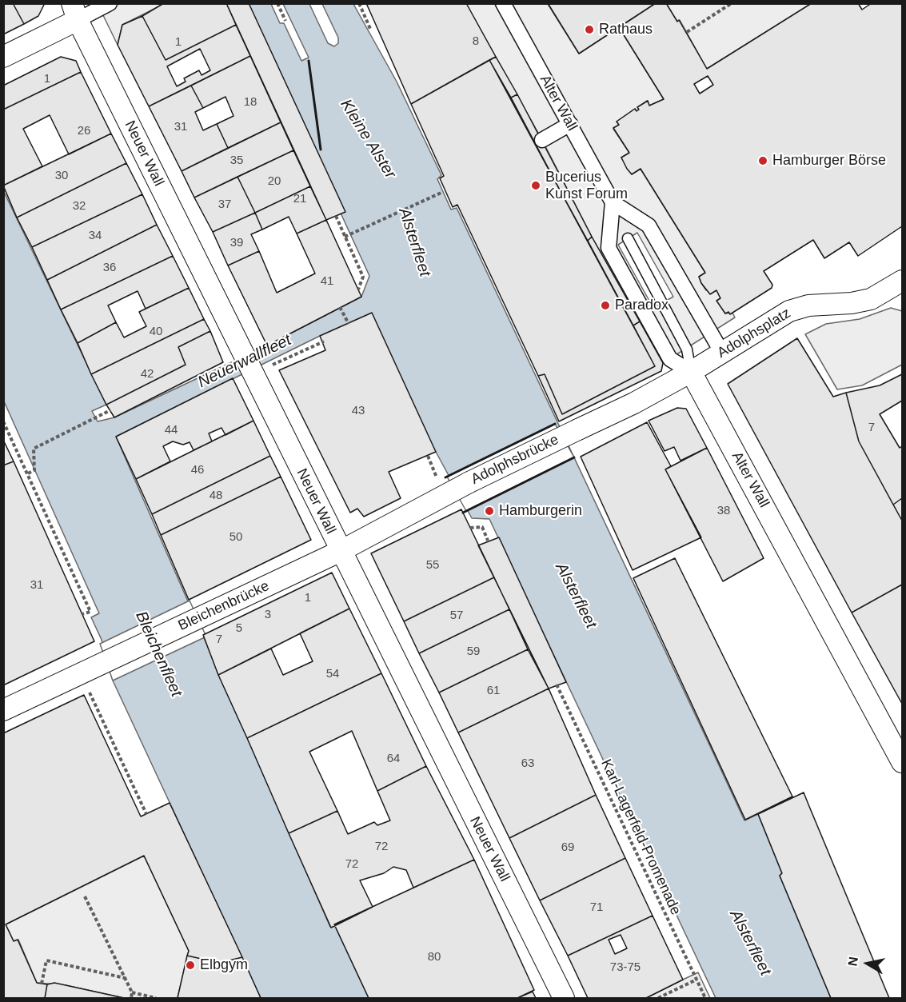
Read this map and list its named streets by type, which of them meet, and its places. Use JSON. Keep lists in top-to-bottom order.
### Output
{
  "streets": {
    "street": [
      "Alter Wall",
      "Neuer Wall",
      "Adolphsplatz",
      "Adolphsbrücke",
      "Bleichenbrücke"
    ],
    "path": ["Karl-Lagerfeld-Promenade"]
  },
  "crossings": [
    ["Alter Wall", "Adolphsplatz"],
    ["Alter Wall", "Adolphsbrücke"],
    ["Neuer Wall", "Adolphsbrücke"],
    ["Neuer Wall", "Bleichenbrücke"],
    ["Adolphsplatz", "Adolphsbrücke"],
    ["Adolphsbrücke", "Bleichenbrücke"]
  ],
  "water": [
    "Kleine Alster",
    "Alsterfleet",
    "Neuerwallfleet",
    "Bleichenfleet"
  ],
  "places": [
    "Rathaus",
    "Hamburger Börse",
    "Bucerius Kunst Forum",
    "Paradox",
    "Hamburgerin",
    "Elbgym"
  ],
  "house_numbers": [
    "8",
    "1",
    "1",
    "18",
    "31",
    "26",
    "35",
    "30",
    "20",
    "21",
    "37",
    "32",
    "34",
    "39",
    "36",
    "41",
    "40",
    "42",
    "43",
    "7",
    "44",
    "46",
    "48",
    "38",
    "50",
    "55",
    "31",
    "1",
    "3",
    "57",
    "5",
    "7",
    "59",
    "54",
    "61",
    "64",
    "63",
    "72",
    "69",
    "72",
    "71",
    "80",
    "73-75"
  ],
  "north": "left"
}
